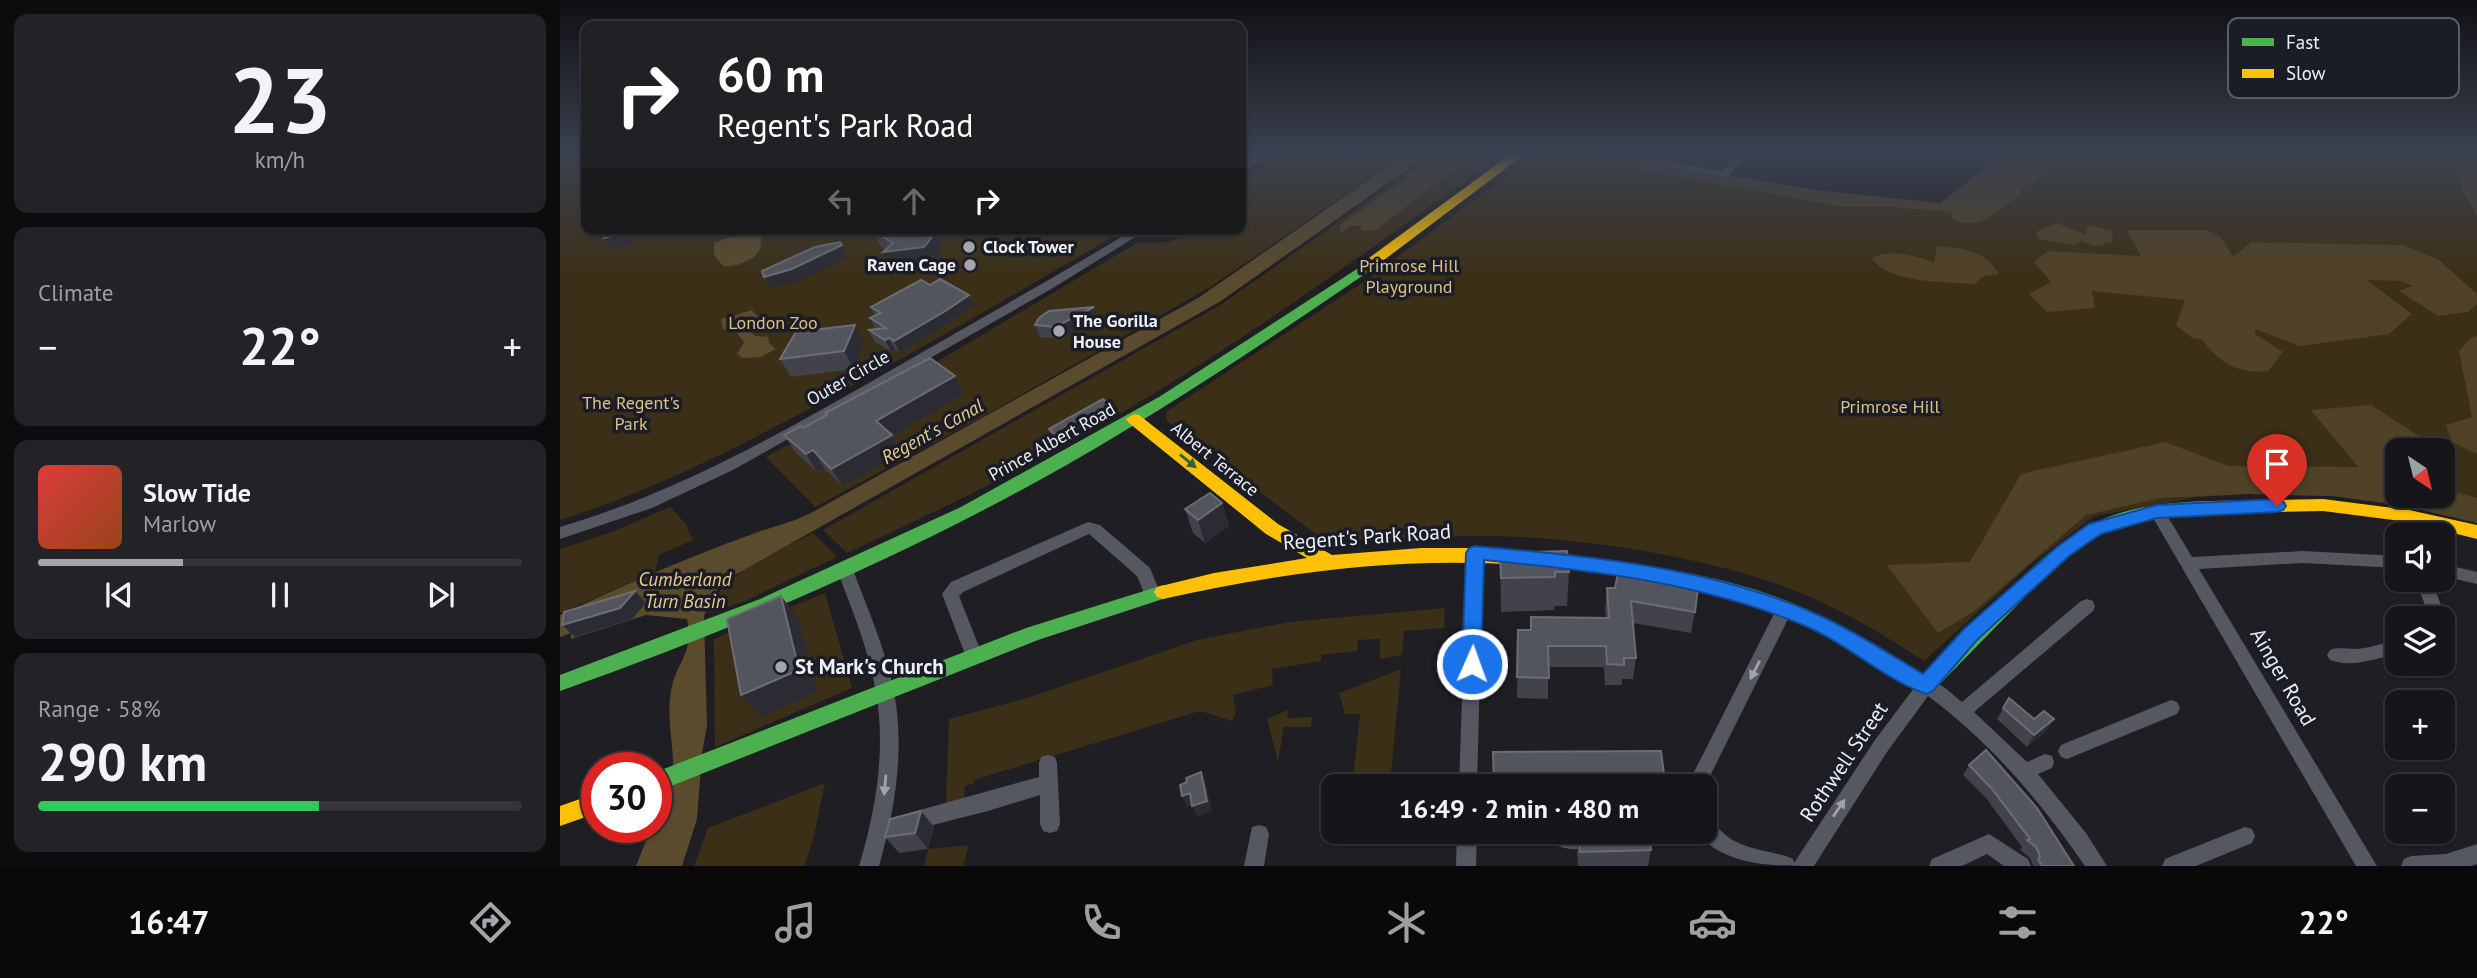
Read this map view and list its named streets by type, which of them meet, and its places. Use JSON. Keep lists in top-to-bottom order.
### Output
{
  "streets": {
    "street": [
      "Outer Circle",
      "Prince Albert Road",
      "Albert Terrace",
      "Regent's Park Road",
      "Ainger Road",
      "Rothwell Street"
    ]
  },
  "crossings": [
    ["Prince Albert Road", "Albert Terrace"],
    ["Albert Terrace", "Regent's Park Road"],
    ["Regent's Park Road", "Rothwell Street"]
  ],
  "one_way": ["Albert Terrace", "Rothwell Street"],
  "water": ["Regent's Canal", "Cumberland Turn Basin"],
  "parks": [
    "Primrose Hill Playground",
    "London Zoo",
    "The Regent's Park",
    "Primrose Hill"
  ],
  "places": [
    "Clock Tower",
    "Raven Cage",
    "The Gorilla House",
    "St Mark's Church"
  ],
  "legend": ["Fast", "Slow"],
  "north": "bottom right",
  "page": {
    "tile": [
      ["23", "km/h"],
      "Climate",
      ["Range · 58%", "290 km"]
    ],
    "turn": ["60 m", "Regent's Park Road"],
    "heat": ["−", "22°", "+"],
    "map_buttons": ["+", "−"],
    "song": ["Slow Tide", "Marlow"],
    "limit": "30",
    "trip": "16:49 · 2 min · 480 m",
    "tabs": ["16:47", "22°"]
  }
}
